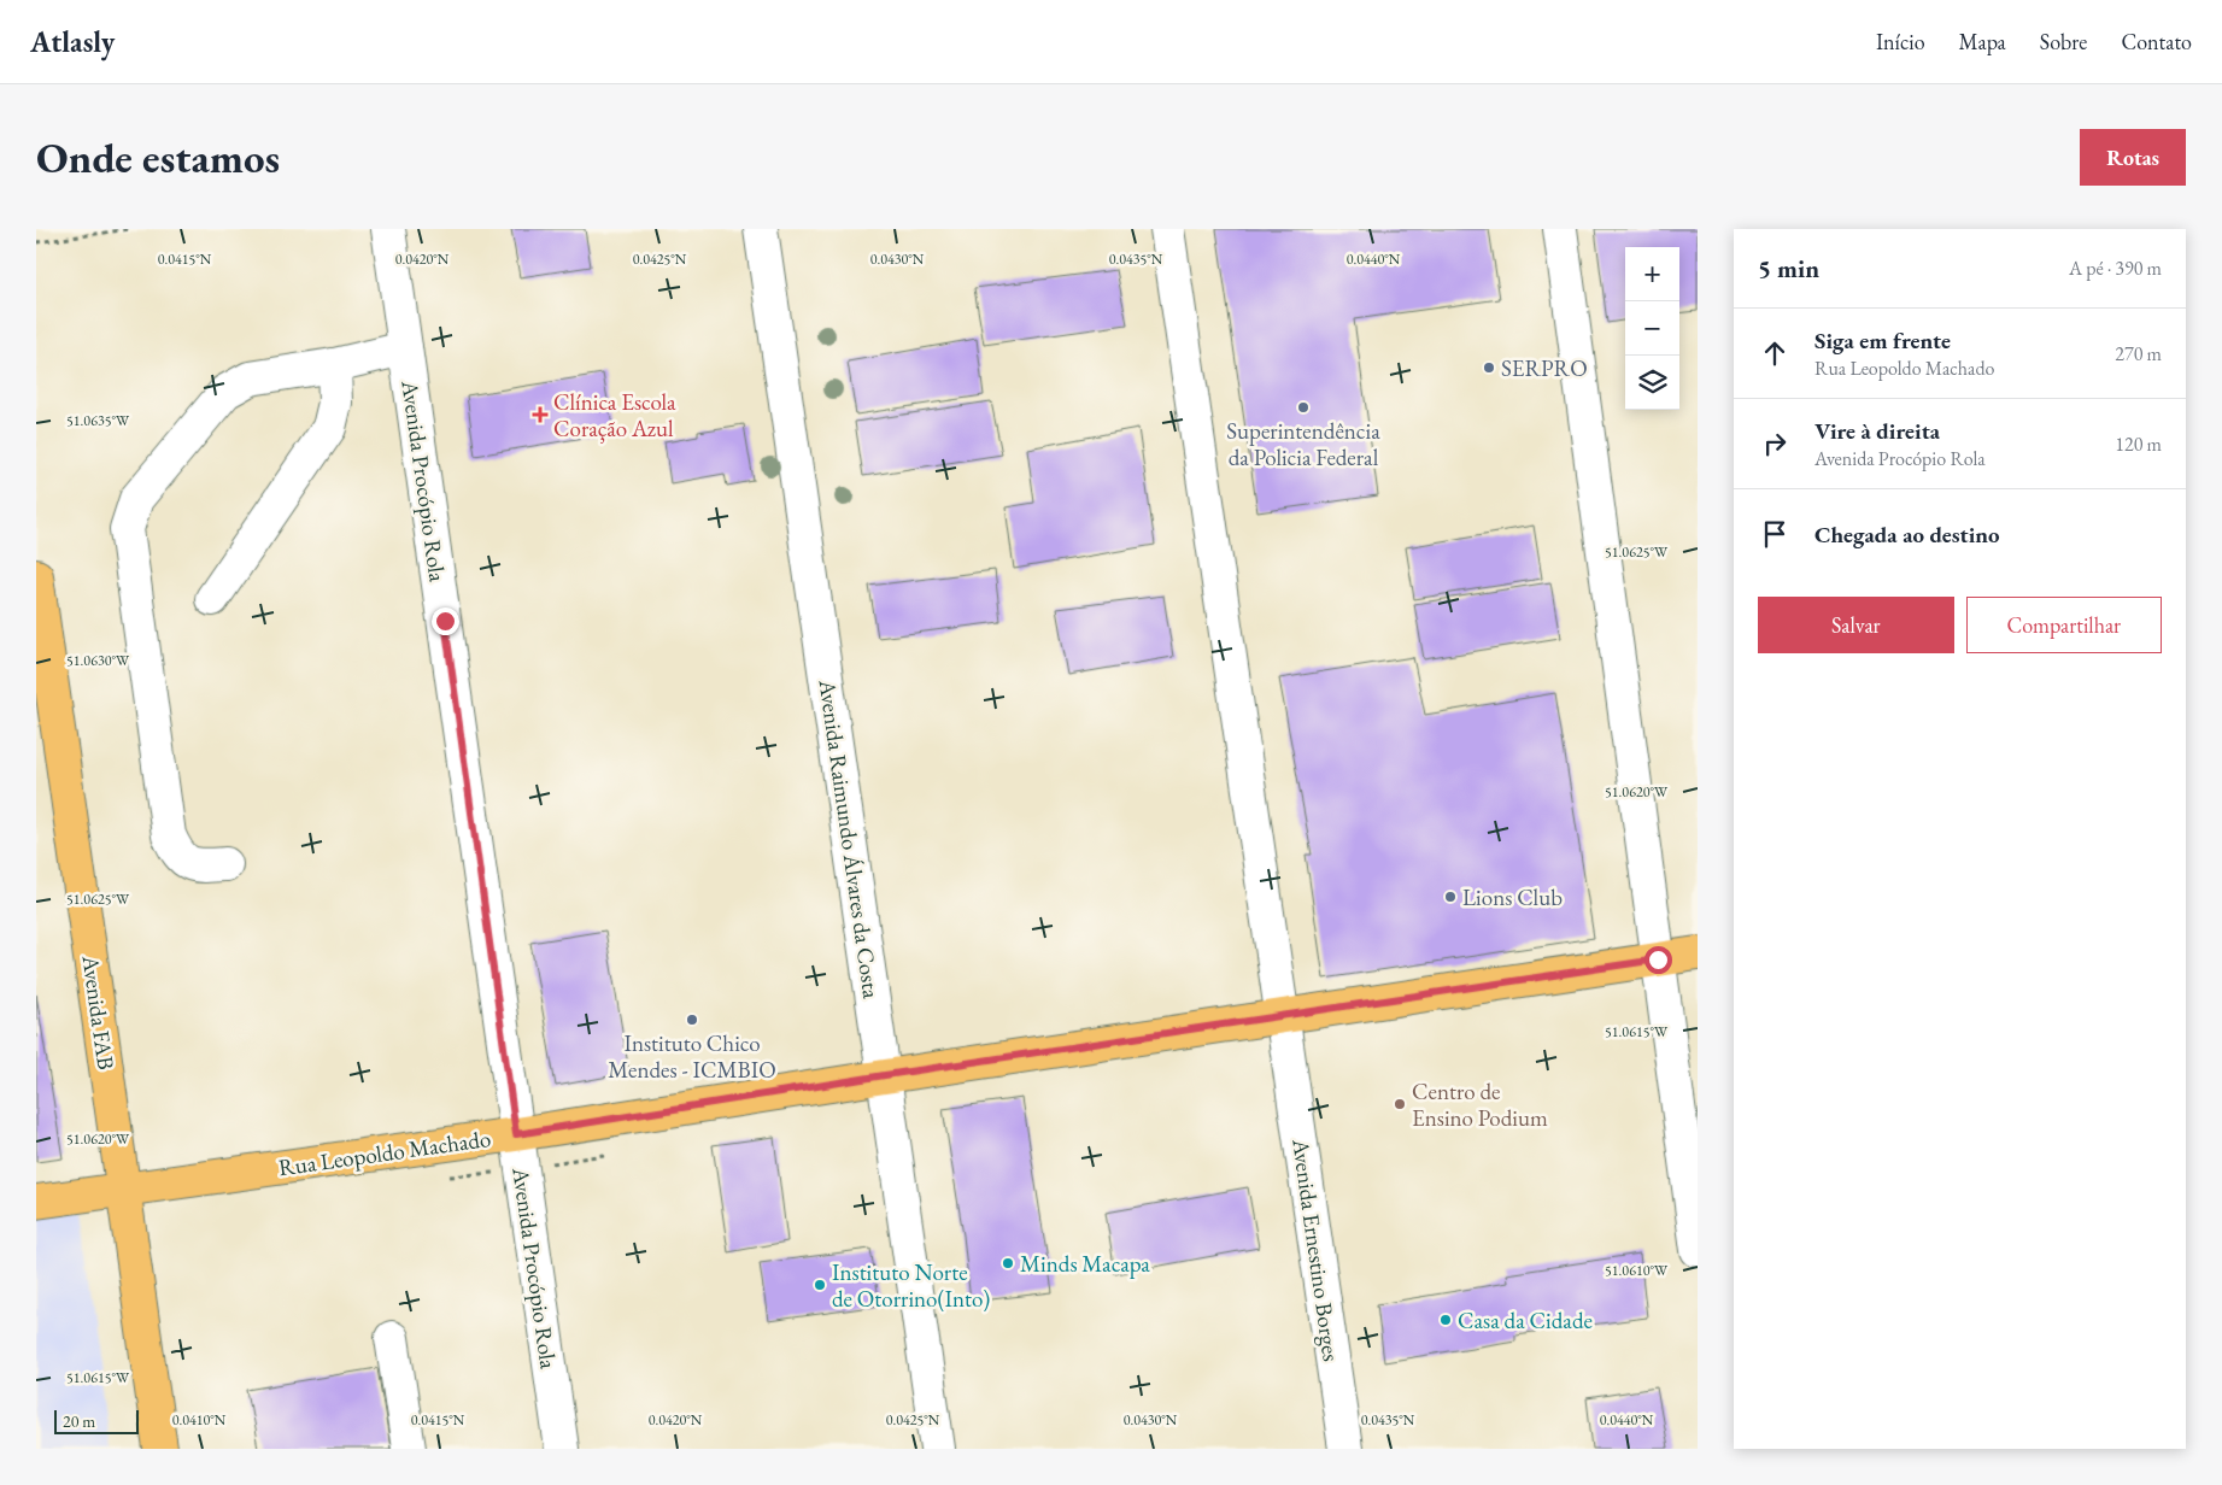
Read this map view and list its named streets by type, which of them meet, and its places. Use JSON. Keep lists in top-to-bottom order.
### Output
{
  "streets": {
    "main road": ["Avenida FAB", "Rua Leopoldo Machado"],
    "street": ["Avenida Procópio Rola", "Avenida Raimundo Álvares da Costa", "Avenida Ernestino Borges"]
  },
  "crossings": [
    ["Avenida Procópio Rola", "Rua Leopoldo Machado"],
    ["Avenida Raimundo Álvares da Costa", "Rua Leopoldo Machado"],
    ["Avenida FAB", "Rua Leopoldo Machado"],
    ["Rua Leopoldo Machado", "Avenida Ernestino Borges"]
  ],
  "places": {
    "other": [
      "SERPRO",
      "Superintendência da Policia Federal",
      "Lions Club",
      "Instituto Chico Mendes - ICMBIO",
      "Centro de Ensino Podium",
      "Minds Macapa",
      "Instituto Norte de Otorrino(Into)",
      "Casa da Cidade"
    ],
    "health": ["Clínica Escola Coração Azul"]
  },
  "scale_bar": "20 m",
  "page": {
    "header": "Atlasly",
    "nav": [
      "Início",
      "Mapa",
      "Sobre",
      "Contato"
    ],
    "buttons": [
      "Rotas",
      ["Salvar", "Compartilhar"]
    ],
    "title": "Onde estamos",
    "heading": ["5 min", "A pé · 390 m"],
    "map_buttons": ["+", "−"],
    "list": [
      ["Siga em frente", "Rua Leopoldo Machado", "270 m"],
      ["Vire à direita", "Avenida Procópio Rola", "120 m"],
      "Chegada ao destino"
    ],
    "scale": "20 m"
  },
  "coordinates": [
    "0.0415°N",
    "0.0420°N",
    "0.0425°N",
    "0.0430°N",
    "0.0435°N",
    "0.0440°N",
    "51.0635°W",
    "51.0625°W",
    "51.0630°W",
    "51.0620°W",
    "51.0615°W",
    "51.0610°W",
    "0.0410°N"
  ]
}
